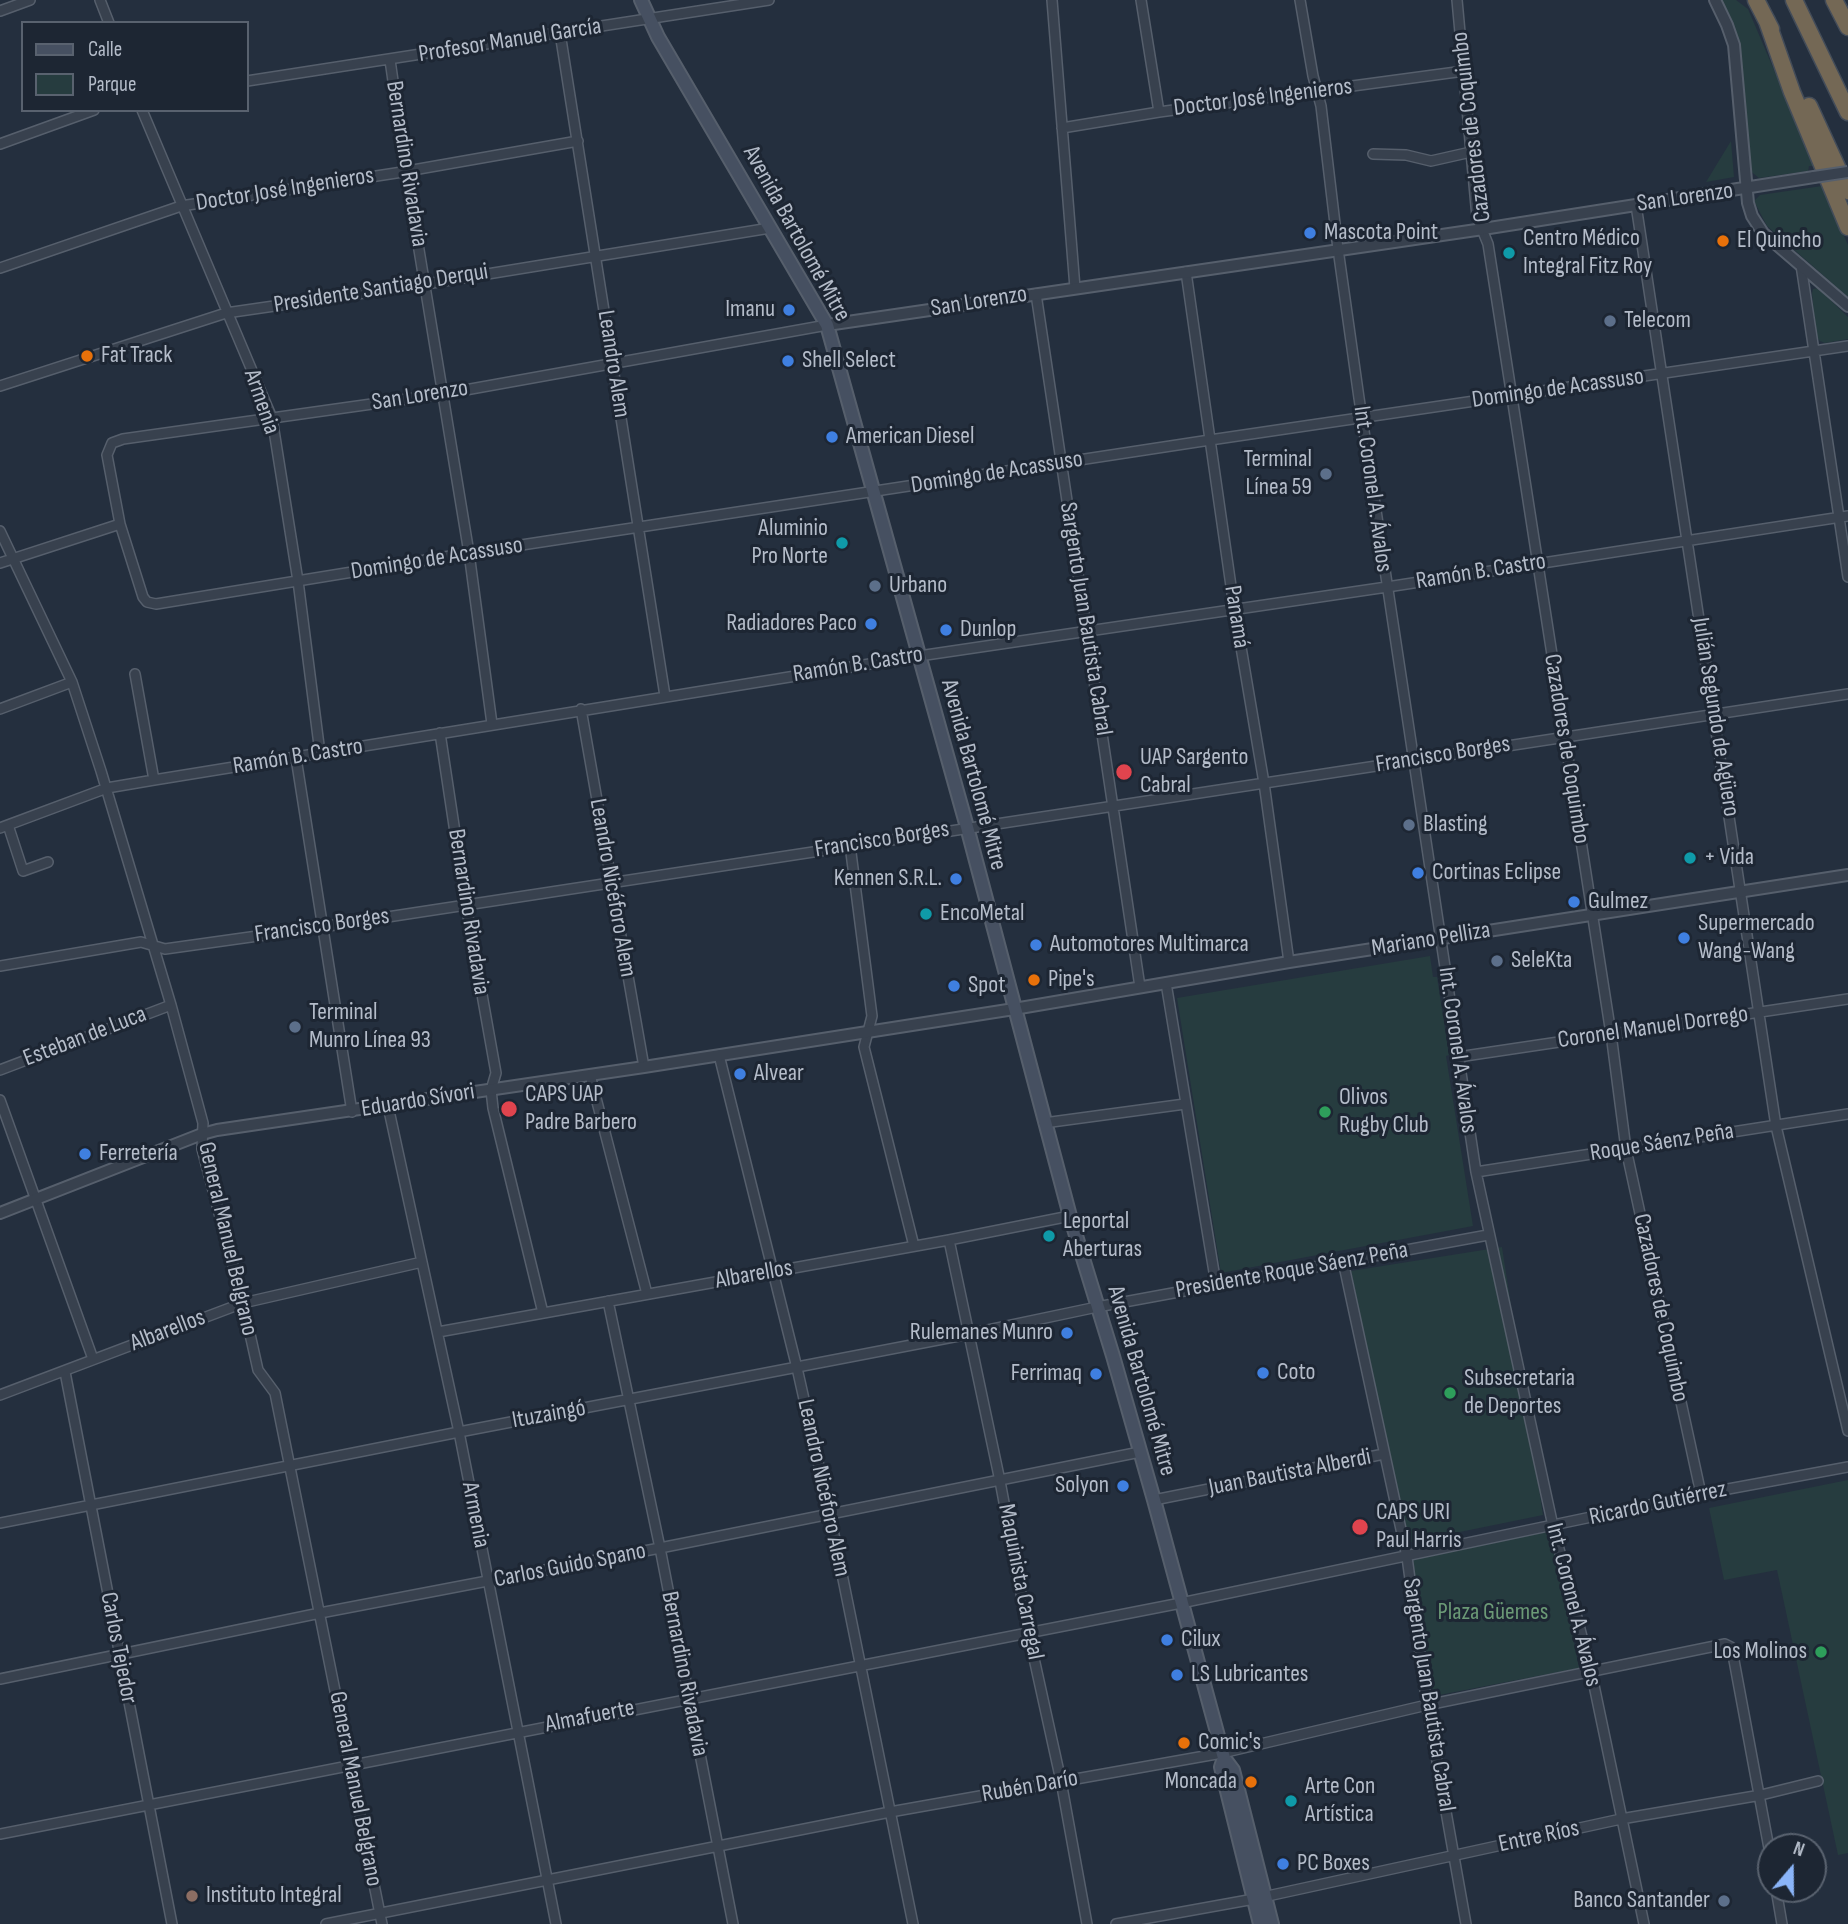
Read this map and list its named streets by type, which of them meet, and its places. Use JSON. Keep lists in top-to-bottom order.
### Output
{
  "streets": {
    "main road": ["Avenida Bartolomé Mitre"],
    "street": [
      "Profesor Manuel García",
      "Doctor José Ingenieros",
      "Cazadores de Coquimbo",
      "Bernardino Rivadavia",
      "San Lorenzo",
      "Presidente Santiago Derqui",
      "Leandro Alem",
      "Domingo de Acassuso",
      "Armenia",
      "Int. Coronel A. Ávalos",
      "Ramón B. Castro",
      "Panamá",
      "Sargento Juan Bautista Cabral",
      "Julián Segundo de Agüero",
      "Francisco Borges",
      "Leandro Nicéforo Alem",
      "Mariano Pelliza",
      "Coronel Manuel Dorrego",
      "Esteban de Luca",
      "Eduardo Sívori",
      "Roque Sáenz Peña",
      "General Manuel Belgrano",
      "Presidente Roque Sáenz Peña",
      "Albarellos",
      "Ituzaingó",
      "Juan Bautista Alberdi",
      "Ricardo Gutiérrez",
      "Carlos Guido Spano",
      "Maquinista Carregal",
      "Carlos Tejedor",
      "Almafuerte",
      "Rubén Darío",
      "Entre Ríos"
    ]
  },
  "crossings": [
    ["Profesor Manuel García", "Bernardino Rivadavia"],
    ["Profesor Manuel García", "Avenida Bartolomé Mitre"],
    ["Profesor Manuel García", "Leandro Alem"],
    ["Doctor José Ingenieros", "Cazadores de Coquimbo"],
    ["Doctor José Ingenieros", "Bernardino Rivadavia"],
    ["Doctor José Ingenieros", "Leandro Alem"],
    ["Doctor José Ingenieros", "Armenia"],
    ["Doctor José Ingenieros", "Int. Coronel A. Ávalos"],
    ["Cazadores de Coquimbo", "San Lorenzo"],
    ["Cazadores de Coquimbo", "Domingo de Acassuso"],
    ["Cazadores de Coquimbo", "Ramón B. Castro"],
    ["Cazadores de Coquimbo", "Francisco Borges"],
    ["Cazadores de Coquimbo", "Mariano Pelliza"],
    ["Cazadores de Coquimbo", "Coronel Manuel Dorrego"],
    ["Cazadores de Coquimbo", "Roque Sáenz Peña"],
    ["Cazadores de Coquimbo", "Ricardo Gutiérrez"],
    ["Bernardino Rivadavia", "San Lorenzo"],
    ["Bernardino Rivadavia", "Presidente Santiago Derqui"],
    ["Bernardino Rivadavia", "Domingo de Acassuso"],
    ["Bernardino Rivadavia", "Ramón B. Castro"],
    ["Bernardino Rivadavia", "Francisco Borges"],
    ["Bernardino Rivadavia", "Eduardo Sívori"],
    ["Bernardino Rivadavia", "Albarellos"],
    ["Bernardino Rivadavia", "Ituzaingó"],
    ["Bernardino Rivadavia", "Carlos Guido Spano"],
    ["Bernardino Rivadavia", "Almafuerte"],
    ["Bernardino Rivadavia", "Rubén Darío"],
    ["San Lorenzo", "Avenida Bartolomé Mitre"],
    ["San Lorenzo", "Leandro Alem"],
    ["San Lorenzo", "Domingo de Acassuso"],
    ["San Lorenzo", "Armenia"],
    ["San Lorenzo", "Int. Coronel A. Ávalos"],
    ["San Lorenzo", "Panamá"],
    ["San Lorenzo", "Sargento Juan Bautista Cabral"],
    ["San Lorenzo", "Julián Segundo de Agüero"],
    ["Avenida Bartolomé Mitre", "Presidente Santiago Derqui"],
    ["Avenida Bartolomé Mitre", "Domingo de Acassuso"],
    ["Avenida Bartolomé Mitre", "Ramón B. Castro"],
    ["Avenida Bartolomé Mitre", "Francisco Borges"],
    ["Avenida Bartolomé Mitre", "Mariano Pelliza"],
    ["Avenida Bartolomé Mitre", "Eduardo Sívori"],
    ["Avenida Bartolomé Mitre", "Presidente Roque Sáenz Peña"],
    ["Avenida Bartolomé Mitre", "Albarellos"],
    ["Avenida Bartolomé Mitre", "Ituzaingó"],
    ["Avenida Bartolomé Mitre", "Juan Bautista Alberdi"],
    ["Avenida Bartolomé Mitre", "Ricardo Gutiérrez"],
    ["Avenida Bartolomé Mitre", "Carlos Guido Spano"],
    ["Avenida Bartolomé Mitre", "Almafuerte"],
    ["Avenida Bartolomé Mitre", "Rubén Darío"],
    ["Avenida Bartolomé Mitre", "Entre Ríos"],
    ["Presidente Santiago Derqui", "Leandro Alem"],
    ["Presidente Santiago Derqui", "Armenia"],
    ["Leandro Alem", "Domingo de Acassuso"],
    ["Leandro Alem", "Ramón B. Castro"],
    ["Domingo de Acassuso", "Armenia"],
    ["Domingo de Acassuso", "Int. Coronel A. Ávalos"],
    ["Domingo de Acassuso", "Panamá"],
    ["Domingo de Acassuso", "Sargento Juan Bautista Cabral"],
    ["Domingo de Acassuso", "Julián Segundo de Agüero"],
    ["Armenia", "Ramón B. Castro"],
    ["Armenia", "Eduardo Sívori"],
    ["Armenia", "Albarellos"],
    ["Armenia", "Ituzaingó"],
    ["Armenia", "Carlos Guido Spano"],
    ["Armenia", "Almafuerte"],
    ["Armenia", "Rubén Darío"],
    ["Int. Coronel A. Ávalos", "Ramón B. Castro"],
    ["Int. Coronel A. Ávalos", "Francisco Borges"],
    ["Int. Coronel A. Ávalos", "Mariano Pelliza"],
    ["Int. Coronel A. Ávalos", "Coronel Manuel Dorrego"],
    ["Int. Coronel A. Ávalos", "Roque Sáenz Peña"],
    ["Int. Coronel A. Ávalos", "Presidente Roque Sáenz Peña"],
    ["Int. Coronel A. Ávalos", "Ricardo Gutiérrez"],
    ["Int. Coronel A. Ávalos", "Rubén Darío"],
    ["Int. Coronel A. Ávalos", "Entre Ríos"],
    ["Ramón B. Castro", "Panamá"],
    ["Ramón B. Castro", "Sargento Juan Bautista Cabral"],
    ["Ramón B. Castro", "Julián Segundo de Agüero"],
    ["Ramón B. Castro", "Leandro Nicéforo Alem"],
    ["Ramón B. Castro", "General Manuel Belgrano"],
    ["Panamá", "Francisco Borges"],
    ["Panamá", "Mariano Pelliza"],
    ["Sargento Juan Bautista Cabral", "Francisco Borges"],
    ["Sargento Juan Bautista Cabral", "Mariano Pelliza"],
    ["Sargento Juan Bautista Cabral", "Presidente Roque Sáenz Peña"],
    ["Sargento Juan Bautista Cabral", "Juan Bautista Alberdi"],
    ["Sargento Juan Bautista Cabral", "Ricardo Gutiérrez"],
    ["Sargento Juan Bautista Cabral", "Rubén Darío"],
    ["Sargento Juan Bautista Cabral", "Entre Ríos"],
    ["Julián Segundo de Agüero", "Francisco Borges"],
    ["Julián Segundo de Agüero", "Mariano Pelliza"],
    ["Julián Segundo de Agüero", "Coronel Manuel Dorrego"],
    ["Julián Segundo de Agüero", "Roque Sáenz Peña"],
    ["Francisco Borges", "Leandro Nicéforo Alem"],
    ["Francisco Borges", "General Manuel Belgrano"],
    ["Leandro Nicéforo Alem", "Eduardo Sívori"],
    ["Leandro Nicéforo Alem", "Albarellos"],
    ["Leandro Nicéforo Alem", "Ituzaingó"],
    ["Leandro Nicéforo Alem", "Carlos Guido Spano"],
    ["Leandro Nicéforo Alem", "Almafuerte"],
    ["Leandro Nicéforo Alem", "Rubén Darío"],
    ["Mariano Pelliza", "Eduardo Sívori"],
    ["Esteban de Luca", "General Manuel Belgrano"],
    ["Eduardo Sívori", "General Manuel Belgrano"],
    ["General Manuel Belgrano", "Albarellos"],
    ["General Manuel Belgrano", "Ituzaingó"],
    ["General Manuel Belgrano", "Carlos Guido Spano"],
    ["General Manuel Belgrano", "Almafuerte"],
    ["General Manuel Belgrano", "Rubén Darío"],
    ["Presidente Roque Sáenz Peña", "Ituzaingó"],
    ["Albarellos", "Maquinista Carregal"],
    ["Albarellos", "Carlos Tejedor"],
    ["Ituzaingó", "Maquinista Carregal"],
    ["Ituzaingó", "Carlos Tejedor"],
    ["Ricardo Gutiérrez", "Almafuerte"],
    ["Carlos Guido Spano", "Maquinista Carregal"],
    ["Carlos Guido Spano", "Carlos Tejedor"],
    ["Maquinista Carregal", "Almafuerte"],
    ["Maquinista Carregal", "Rubén Darío"],
    ["Carlos Tejedor", "Almafuerte"],
    ["Rubén Darío", "Entre Ríos"]
  ],
  "parks": ["Plaza Güemes"],
  "places": [
    "Mascota Point",
    "El Quincho",
    "Centro Médico Integral Fitz Roy",
    "Imanu",
    "Telecom",
    "Fat Track",
    "Shell Select",
    "American Diesel",
    "Terminal Línea 59",
    "Aluminio Pro Norte",
    "Urbano",
    "Radiadores Paco",
    "Dunlop",
    "UAP Sargento Cabral",
    "Blasting",
    "+ Vida",
    "Cortinas Eclipse",
    "Kennen S.R.L.",
    "Gulmez",
    "EncoMetal",
    "Supermercado Wang-Wang",
    "Automotores Multimarca",
    "SeleKta",
    "Pipe's",
    "Spot",
    "Terminal Munro Línea 93",
    "Alvear",
    "CAPS UAP Padre Barbero",
    "Olivos Rugby Club",
    "Ferretería",
    "Leportal Aberturas",
    "Rulemanes Munro",
    "Coto",
    "Ferrimaq",
    "Subsecretaria de Deportes",
    "Solyon",
    "CAPS URI Paul Harris",
    "Cilux",
    "Los Molinos",
    "LS Lubricantes",
    "Comic's",
    "Moncada",
    "Arte Con Artística",
    "PC Boxes",
    "Instituto Integral",
    "Banco Santander"
  ],
  "legend": ["Calle", "Parque"],
  "north": "top"
}
